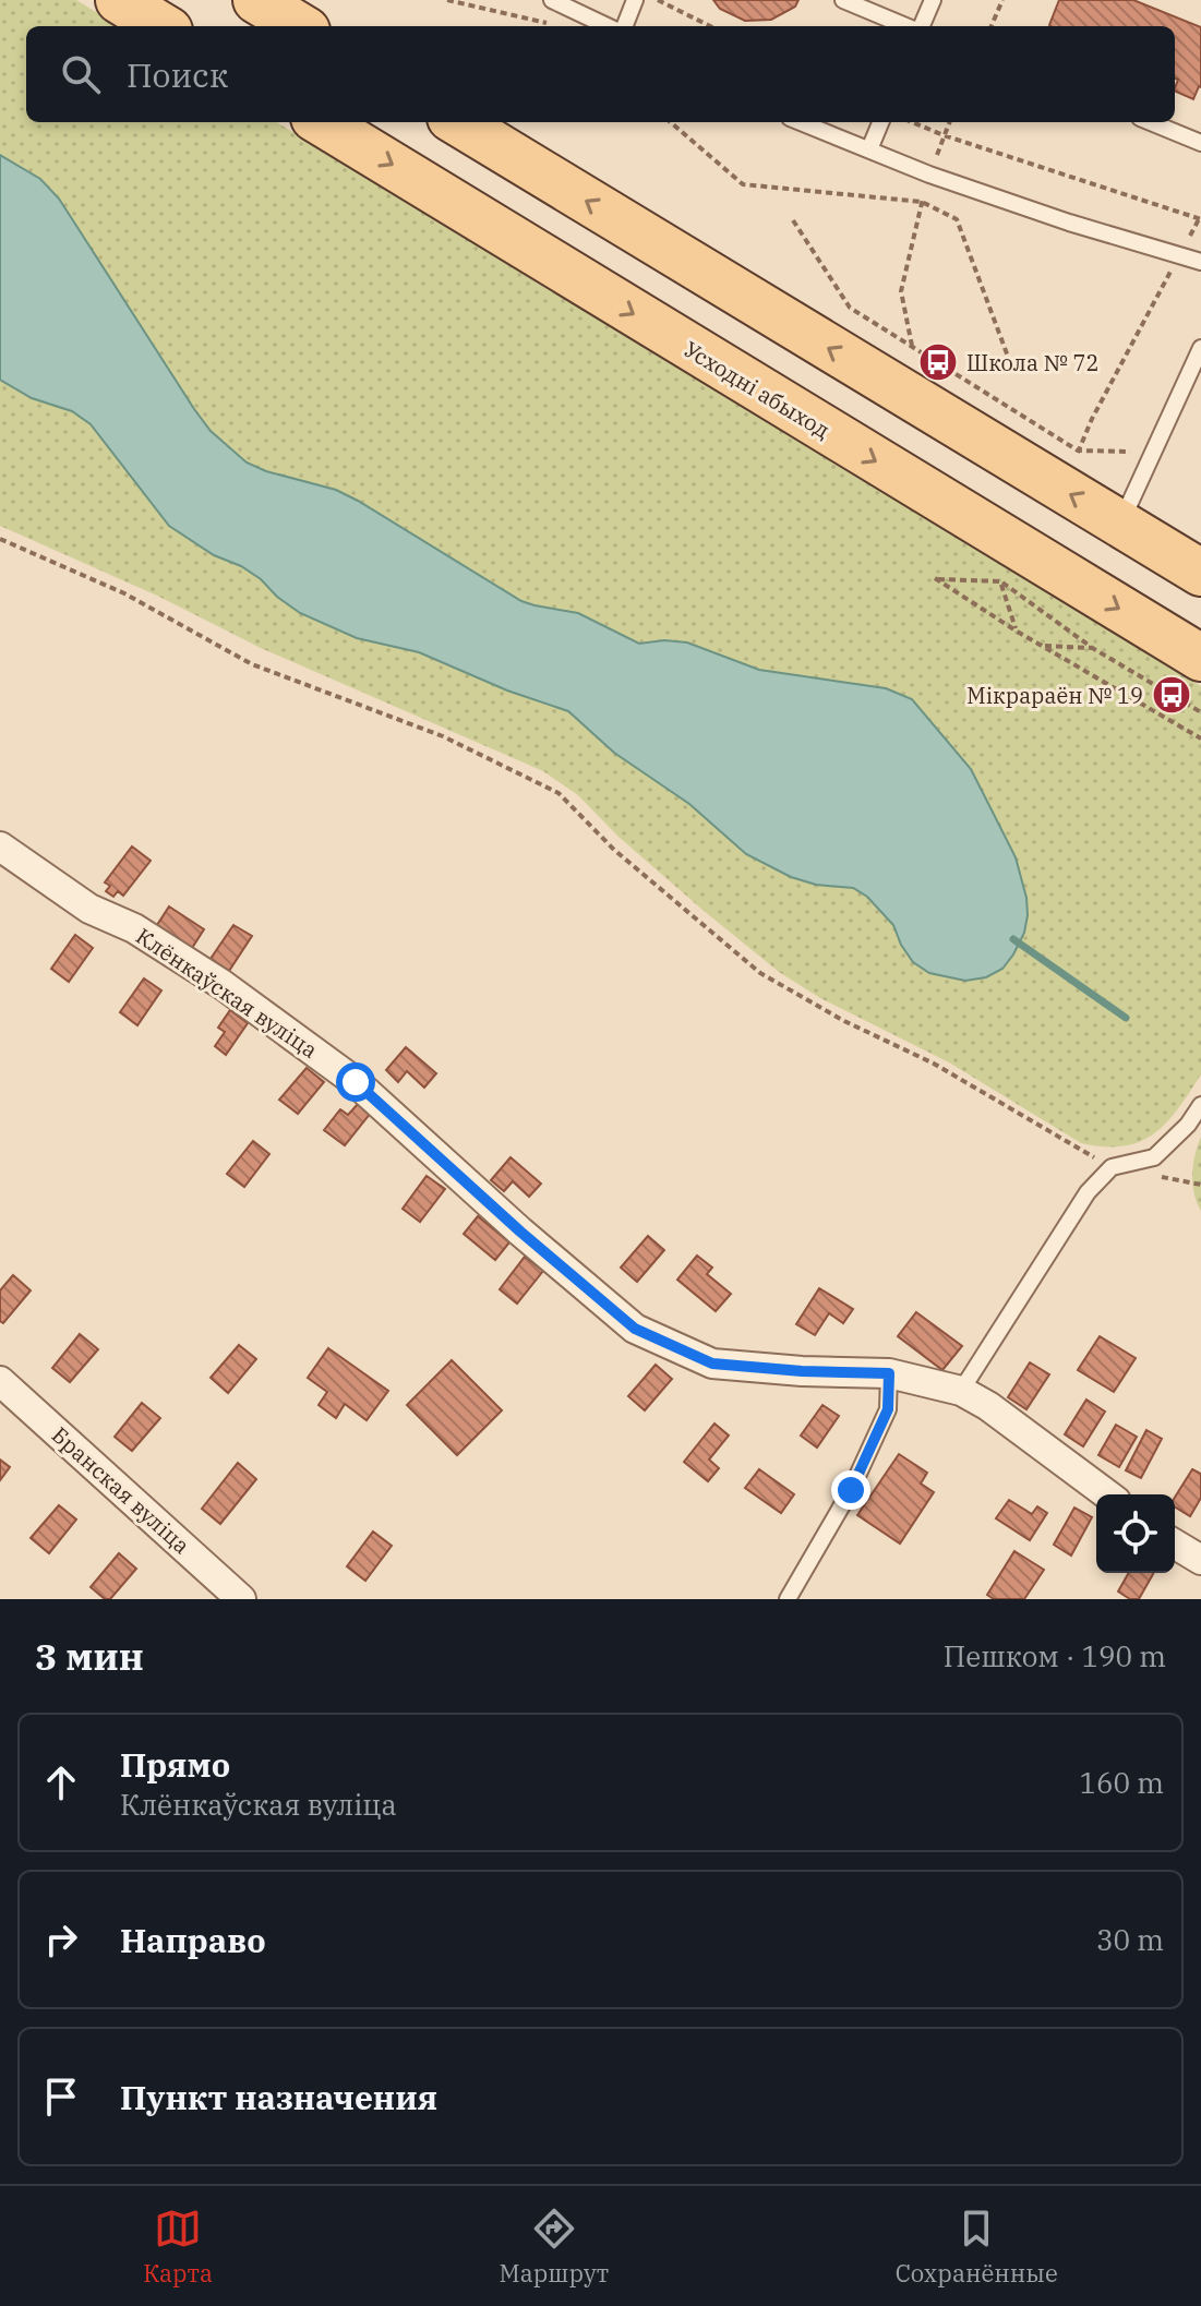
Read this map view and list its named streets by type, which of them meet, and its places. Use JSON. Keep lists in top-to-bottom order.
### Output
{
  "streets": {
    "main road": ["Усходні абыход"],
    "street": ["Клёнкаўская вуліца", "Бранская вуліца"]
  },
  "places": {
    "bus stop": ["Школа № 72", "Мікрараён № 19"]
  },
  "page": {
    "search": "Поиск",
    "heading": ["3 мин", "Пешком · 190 m"],
    "list": [
      ["Прямо", "Клёнкаўская вуліца", "160 m"],
      ["Направо", "30 m"],
      "Пункт назначения"
    ],
    "nav": ["Карта", "Маршрут", "Сохранённые"]
  }
}
